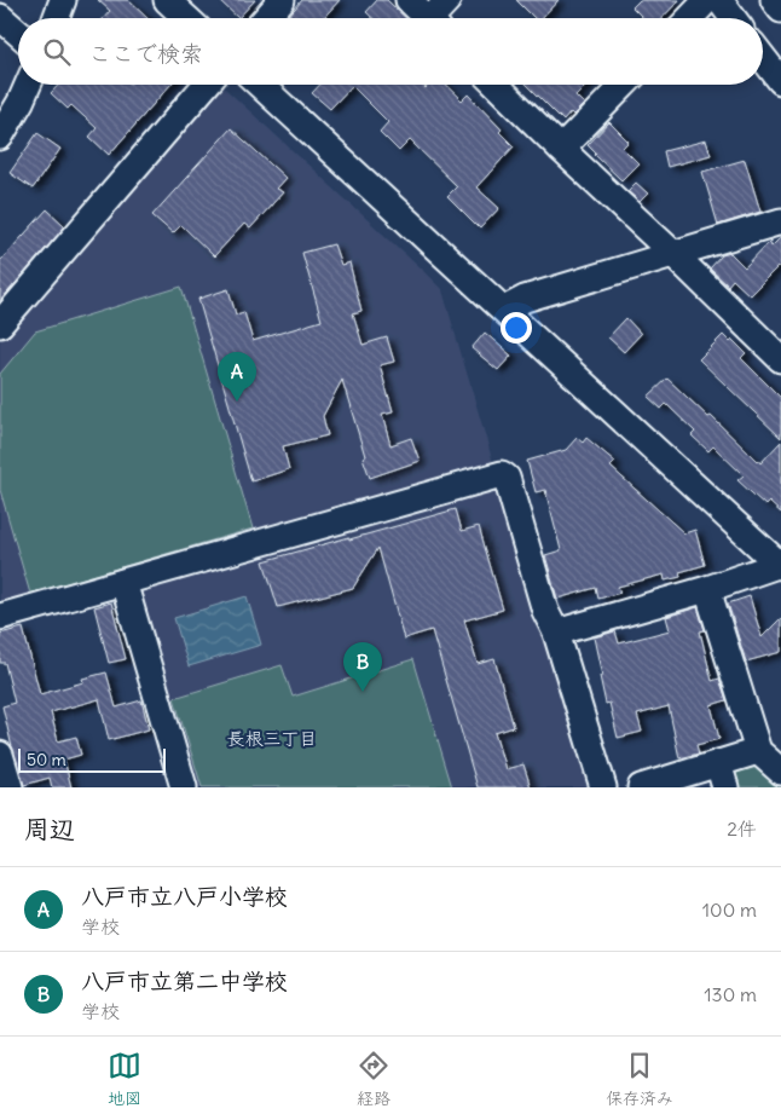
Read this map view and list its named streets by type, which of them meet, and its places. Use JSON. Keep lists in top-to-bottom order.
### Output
{
  "districts": ["長根三丁目"],
  "scale_bar": "50 m",
  "page": {
    "search": "ここで検索",
    "pins": ["A", "B"],
    "scale": "50 m",
    "heading": ["周辺", "2件"],
    "list": [
      {
        "mark": "A",
        "name": "八戸市立八戸小学校",
        "note": "学校",
        "value": "100 m"
      },
      {
        "mark": "B",
        "name": "八戸市立第二中学校",
        "note": "学校",
        "value": "130 m"
      }
    ],
    "nav": ["地図", "経路", "保存済み"]
  }
}
